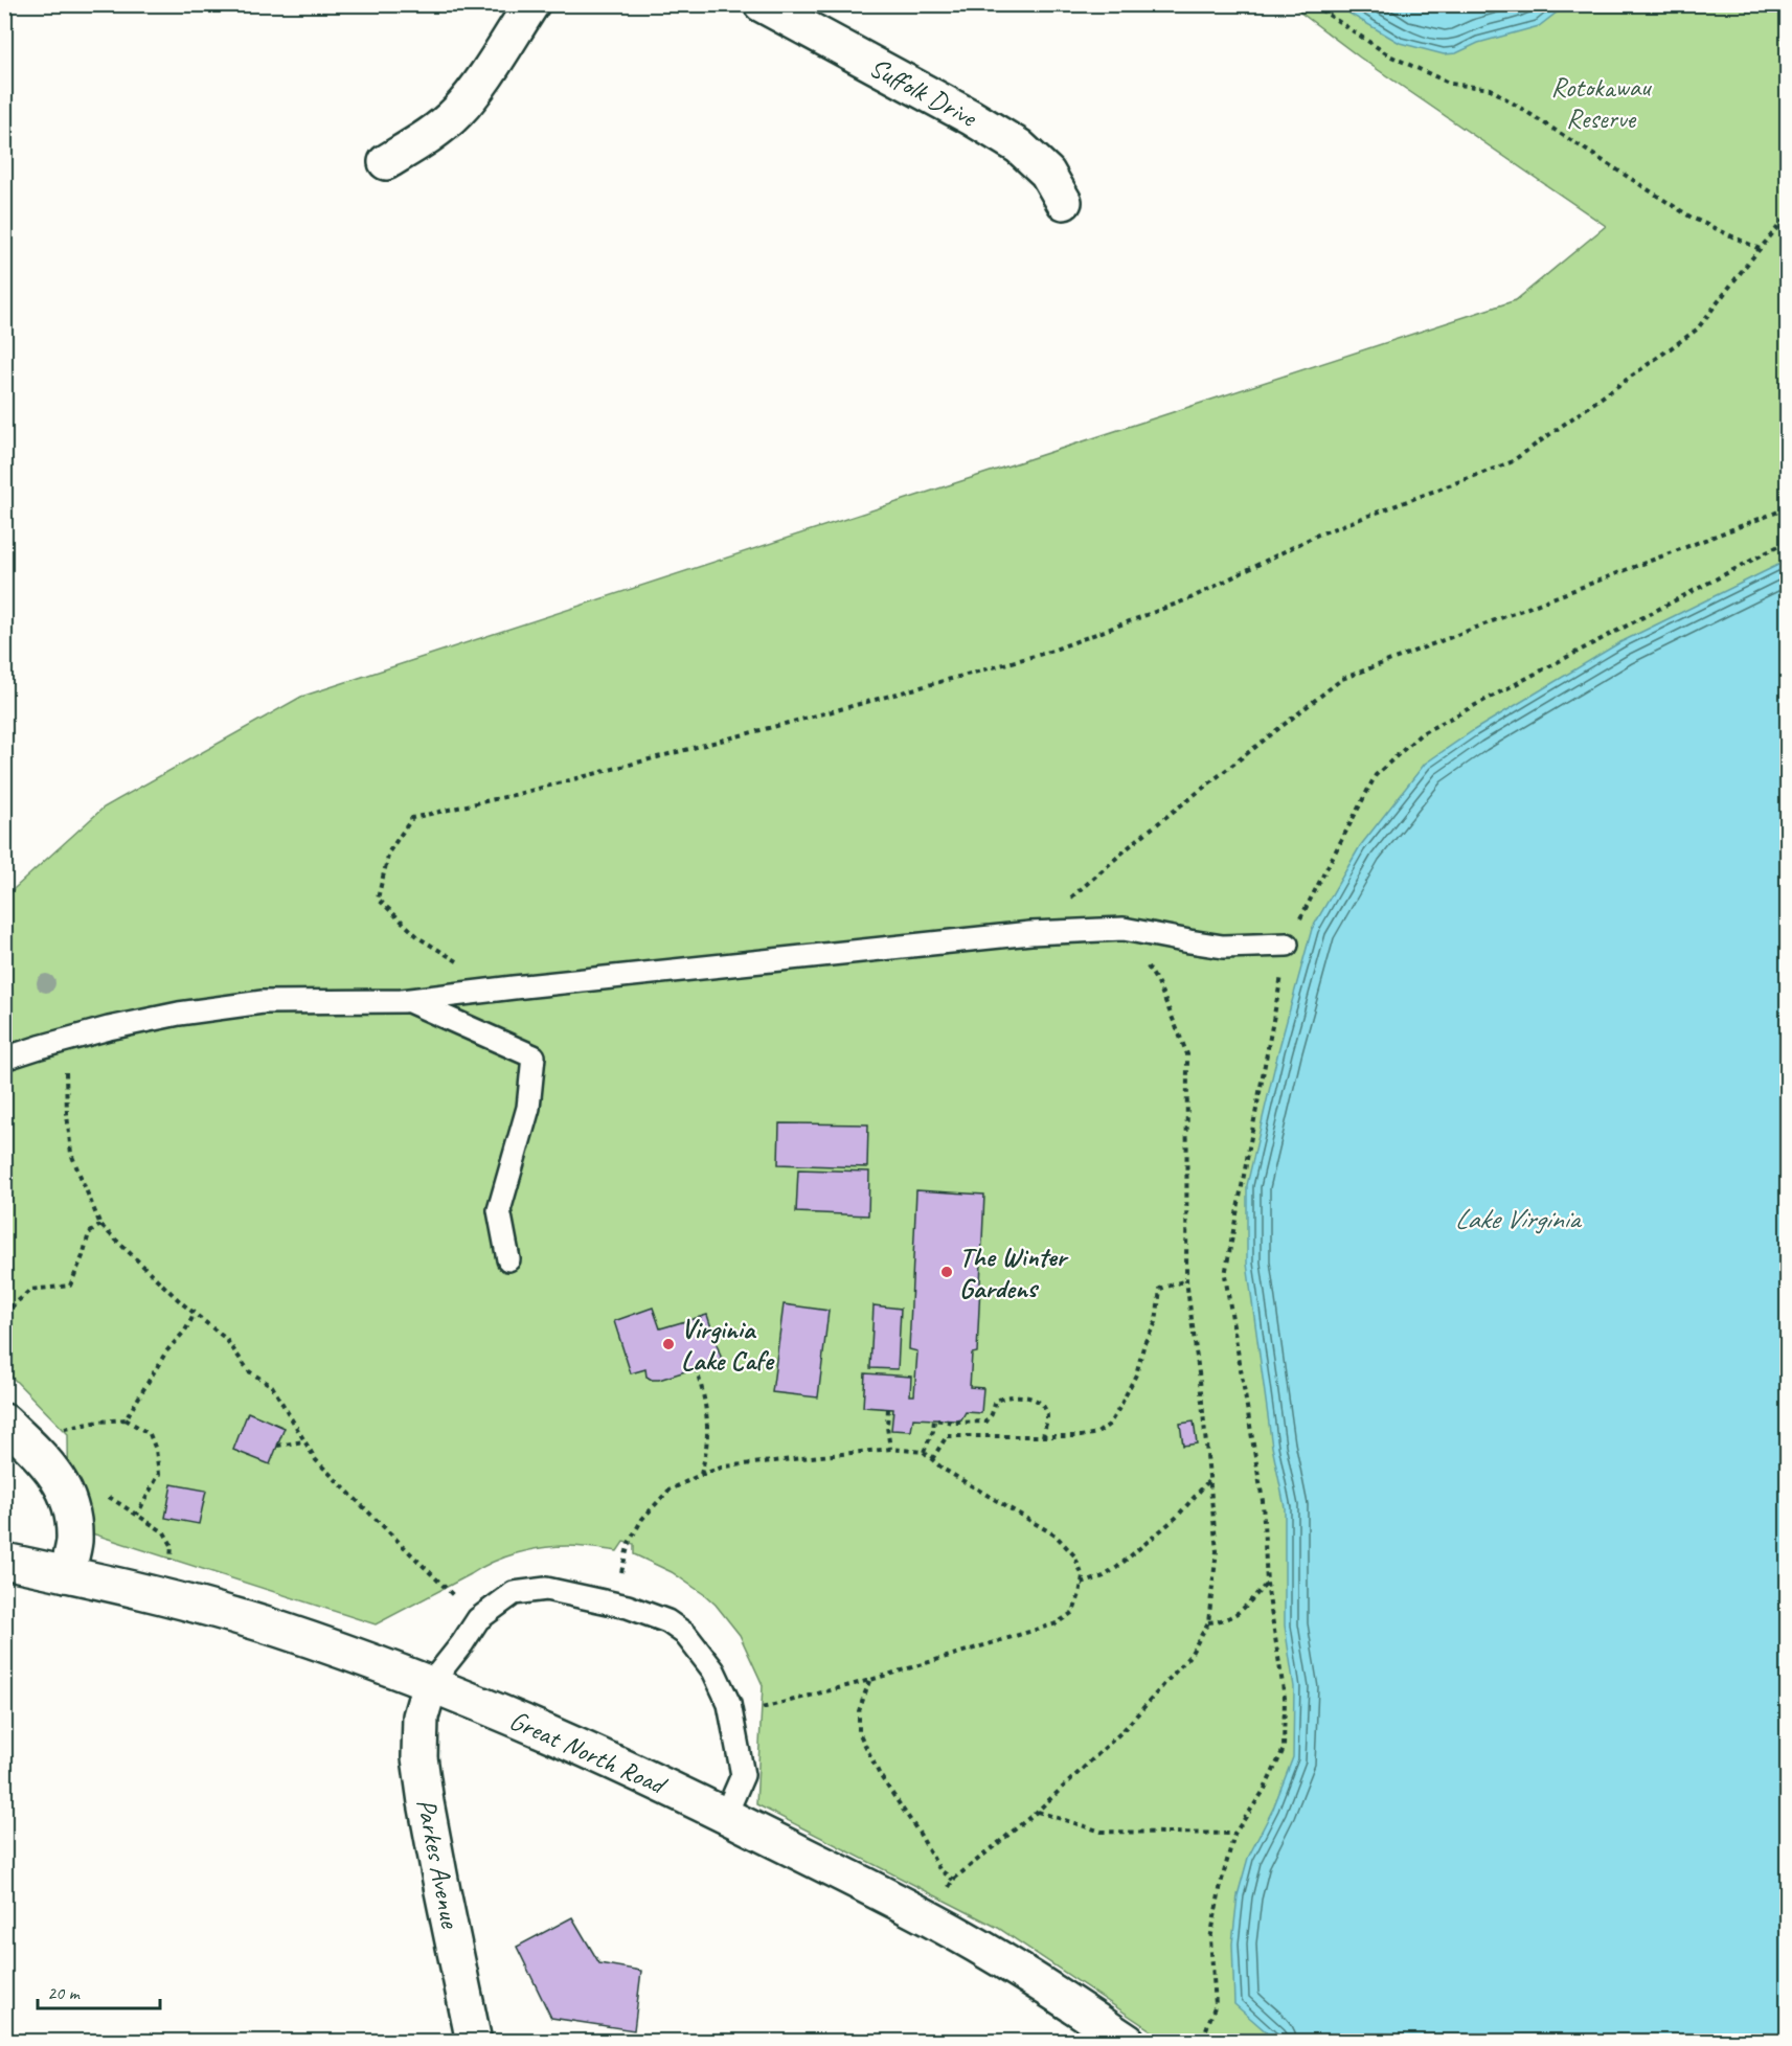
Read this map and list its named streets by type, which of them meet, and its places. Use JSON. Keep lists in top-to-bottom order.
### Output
{
  "streets": {
    "main road": ["Suffolk Drive", "Great North Road", "Parkes Avenue"]
  },
  "crossings": [
    ["Great North Road", "Parkes Avenue"]
  ],
  "water": ["Lake Virginia"],
  "parks": ["Rotokawau Reserve"],
  "places": ["The Winter Gardens", "Virginia Lake Cafe"],
  "scale_bar": "20 m"
}
